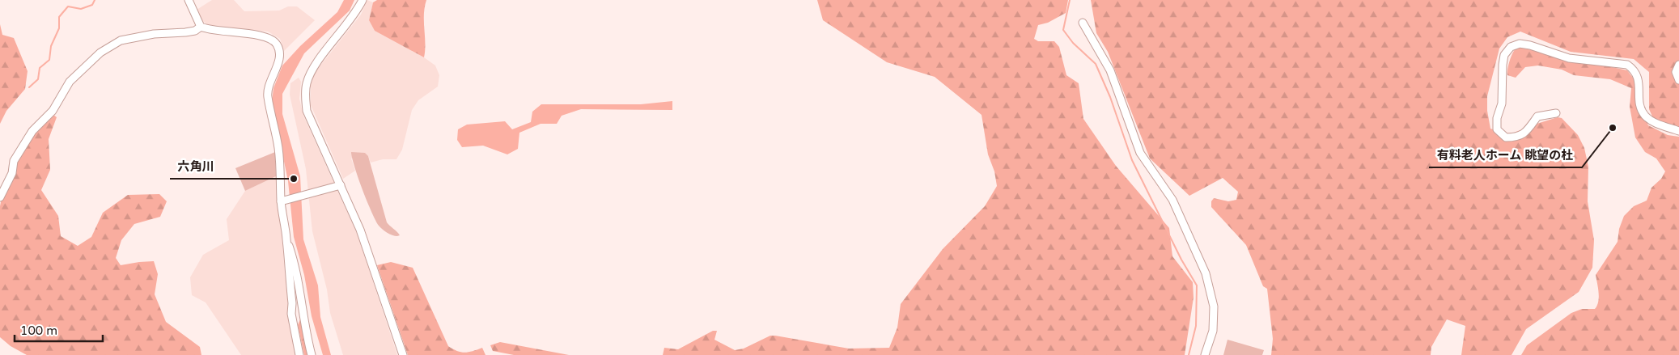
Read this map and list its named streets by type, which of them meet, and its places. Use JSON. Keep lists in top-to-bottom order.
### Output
{
  "places": ["有料老人ホーム 眺望の杜", "六角川"],
  "scale_bar": "100 m"
}
